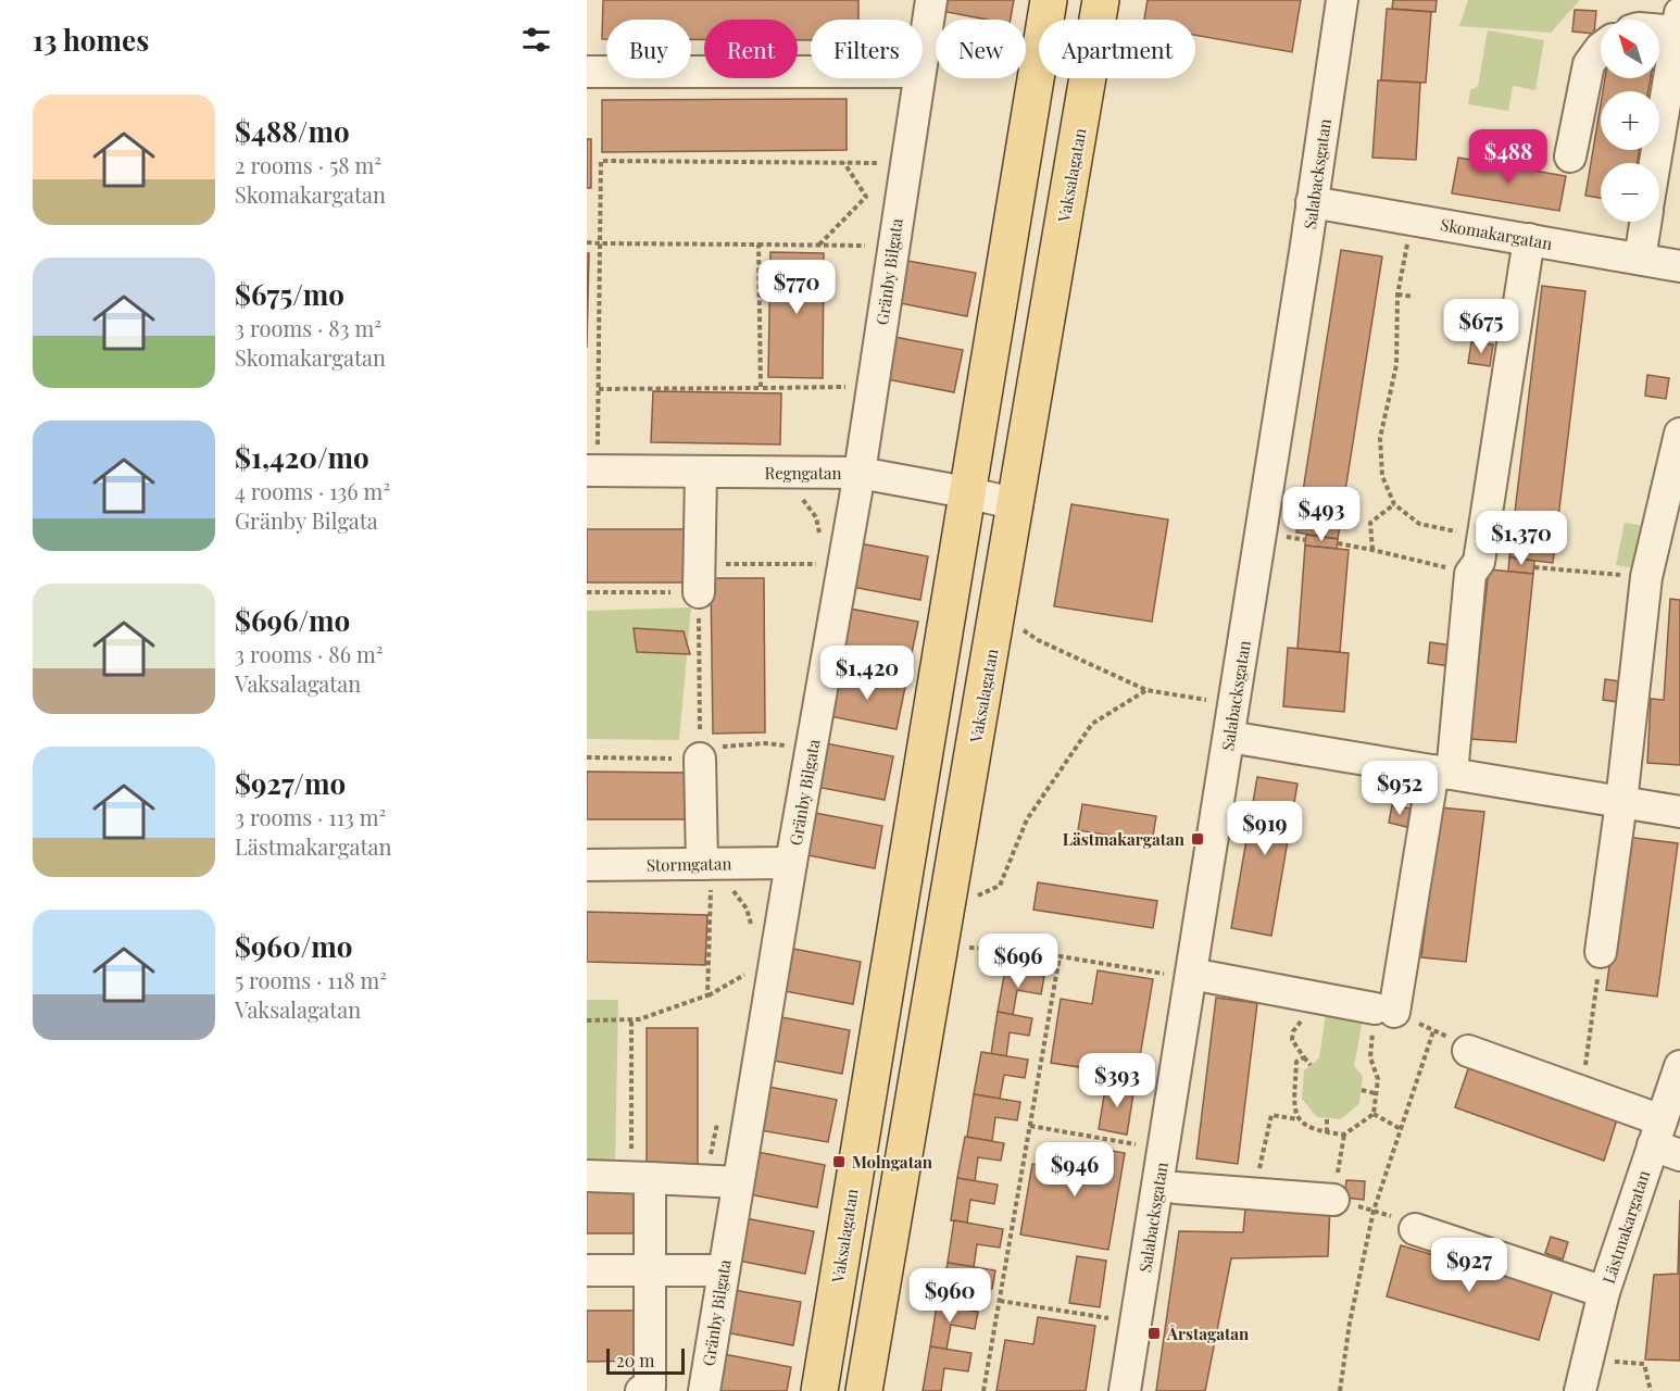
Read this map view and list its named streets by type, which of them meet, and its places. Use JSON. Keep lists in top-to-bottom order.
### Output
{
  "streets": {
    "main road": ["Vaksalagatan"],
    "street": [
      "Salabacksgatan",
      "Skomakargatan",
      "Gränby Bilgata",
      "Regngatan",
      "Stormgatan",
      "Lästmakargatan"
    ]
  },
  "crossings": [
    ["Salabacksgatan", "Skomakargatan"],
    ["Vaksalagatan", "Regngatan"],
    ["Gränby Bilgata", "Regngatan"],
    ["Gränby Bilgata", "Stormgatan"]
  ],
  "places": {
    "transit": ["Lästmakargatan", "Molngatan", "Årstagatan"]
  },
  "scale_bar": "20 m",
  "north": "top left",
  "page": {
    "heading": "13 homes",
    "map_buttons": ["+", "−"],
    "chip": [
      "Buy",
      "Rent",
      "Filters",
      "New",
      "Apartment"
    ],
    "list": [
      {
        "name": "$488/mo",
        "note": "2 rooms · 58 m² · Skomakargatan"
      },
      {
        "name": "$675/mo",
        "note": "3 rooms · 83 m² · Skomakargatan"
      },
      {
        "name": "$1,420/mo",
        "note": "4 rooms · 136 m² · Gränby Bilgata"
      },
      {
        "name": "$696/mo",
        "note": "3 rooms · 86 m² · Vaksalagatan"
      },
      {
        "name": "$927/mo",
        "note": "3 rooms · 113 m² · Lästmakargatan"
      },
      {
        "name": "$960/mo",
        "note": "5 rooms · 118 m² · Vaksalagatan"
      }
    ],
    "price": [
      "$488",
      "$770",
      "$675",
      "$493",
      "$1,370",
      "$1,420",
      "$952",
      "$919",
      "$696",
      "$393",
      "$946",
      "$927",
      "$960"
    ],
    "scale": "20 m"
  }
}
